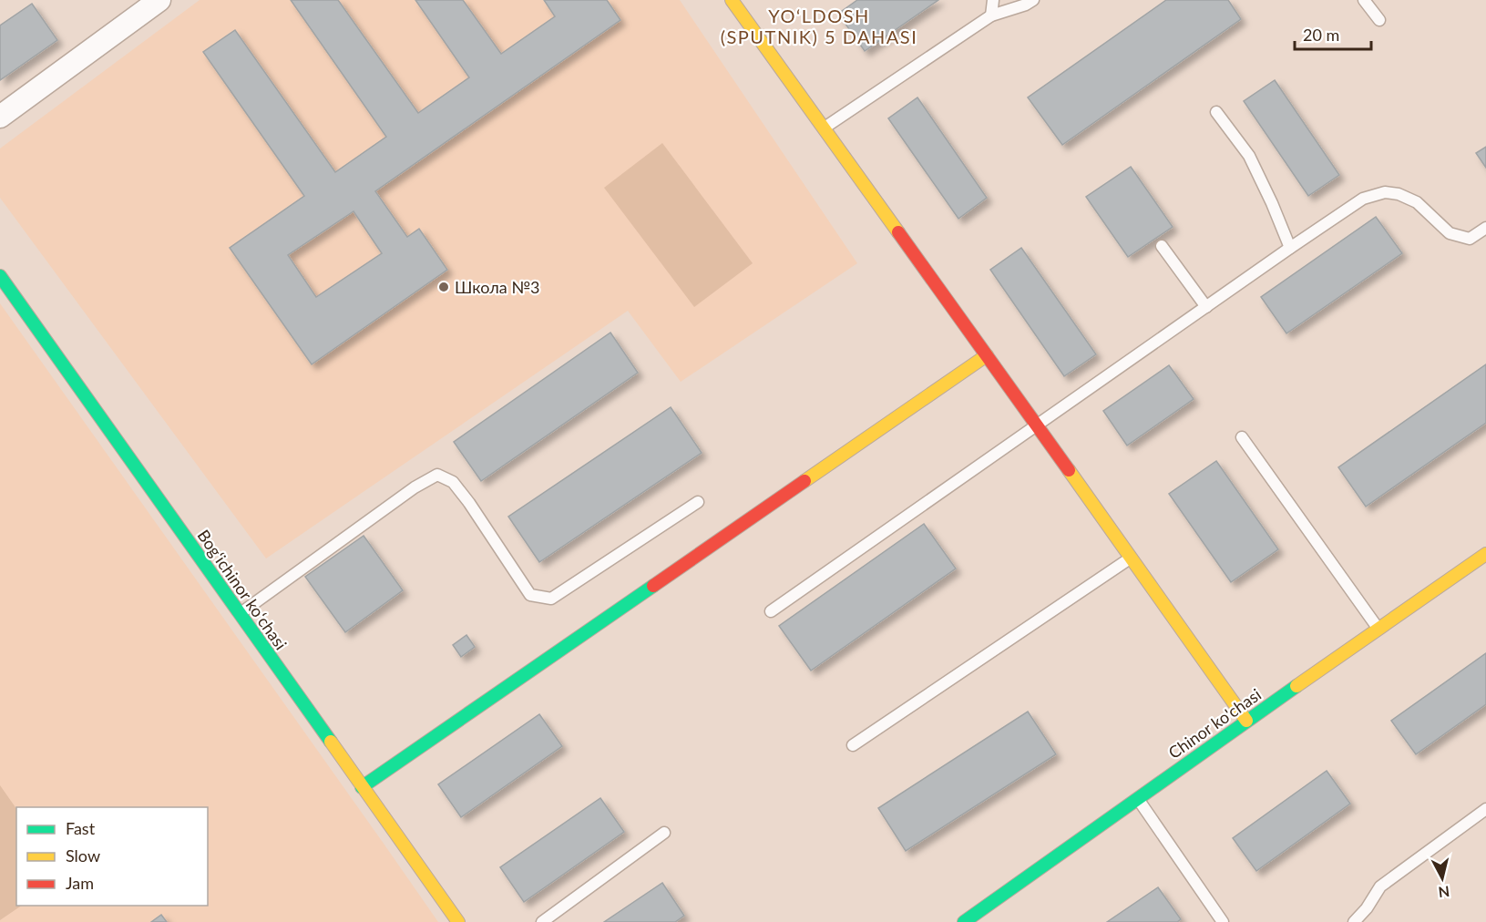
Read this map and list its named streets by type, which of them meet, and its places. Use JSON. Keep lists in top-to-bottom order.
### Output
{
  "streets": {
    "street": ["Bogʻichinor koʻchasi", "Chinor ko'chasi"]
  },
  "districts": ["YO‘LDOSH (SPUTNIK) 5 DAHASI"],
  "places": ["Школа №3"],
  "legend": ["Fast", "Slow", "Jam"],
  "scale_bar": "20 m",
  "north": "bottom"
}
